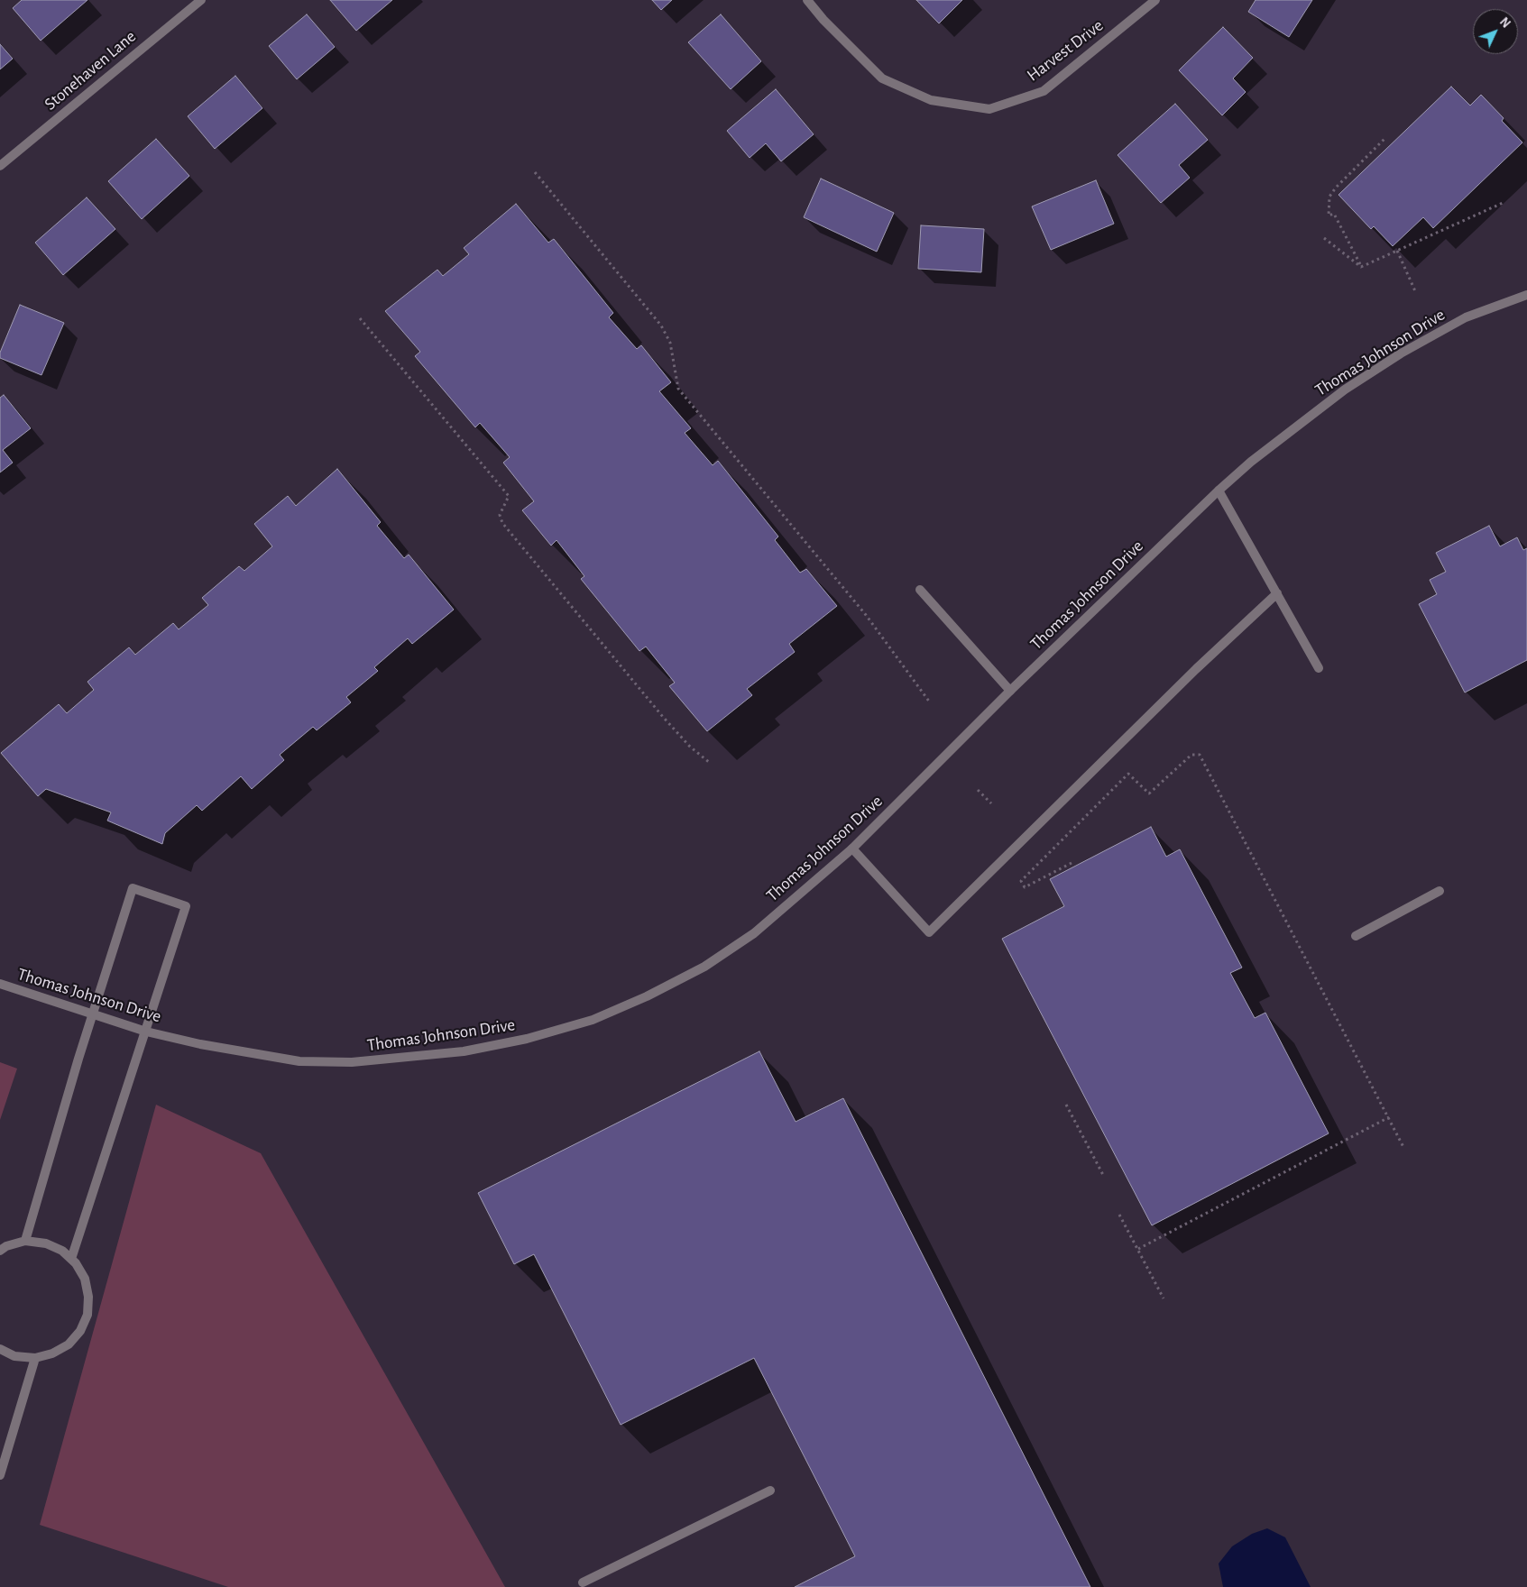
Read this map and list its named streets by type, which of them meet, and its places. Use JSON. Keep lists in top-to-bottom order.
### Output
{
  "streets": {
    "street": ["Harvest Drive", "Stonehaven Lane", "Thomas Johnson Drive"]
  },
  "north": "top right"
}
